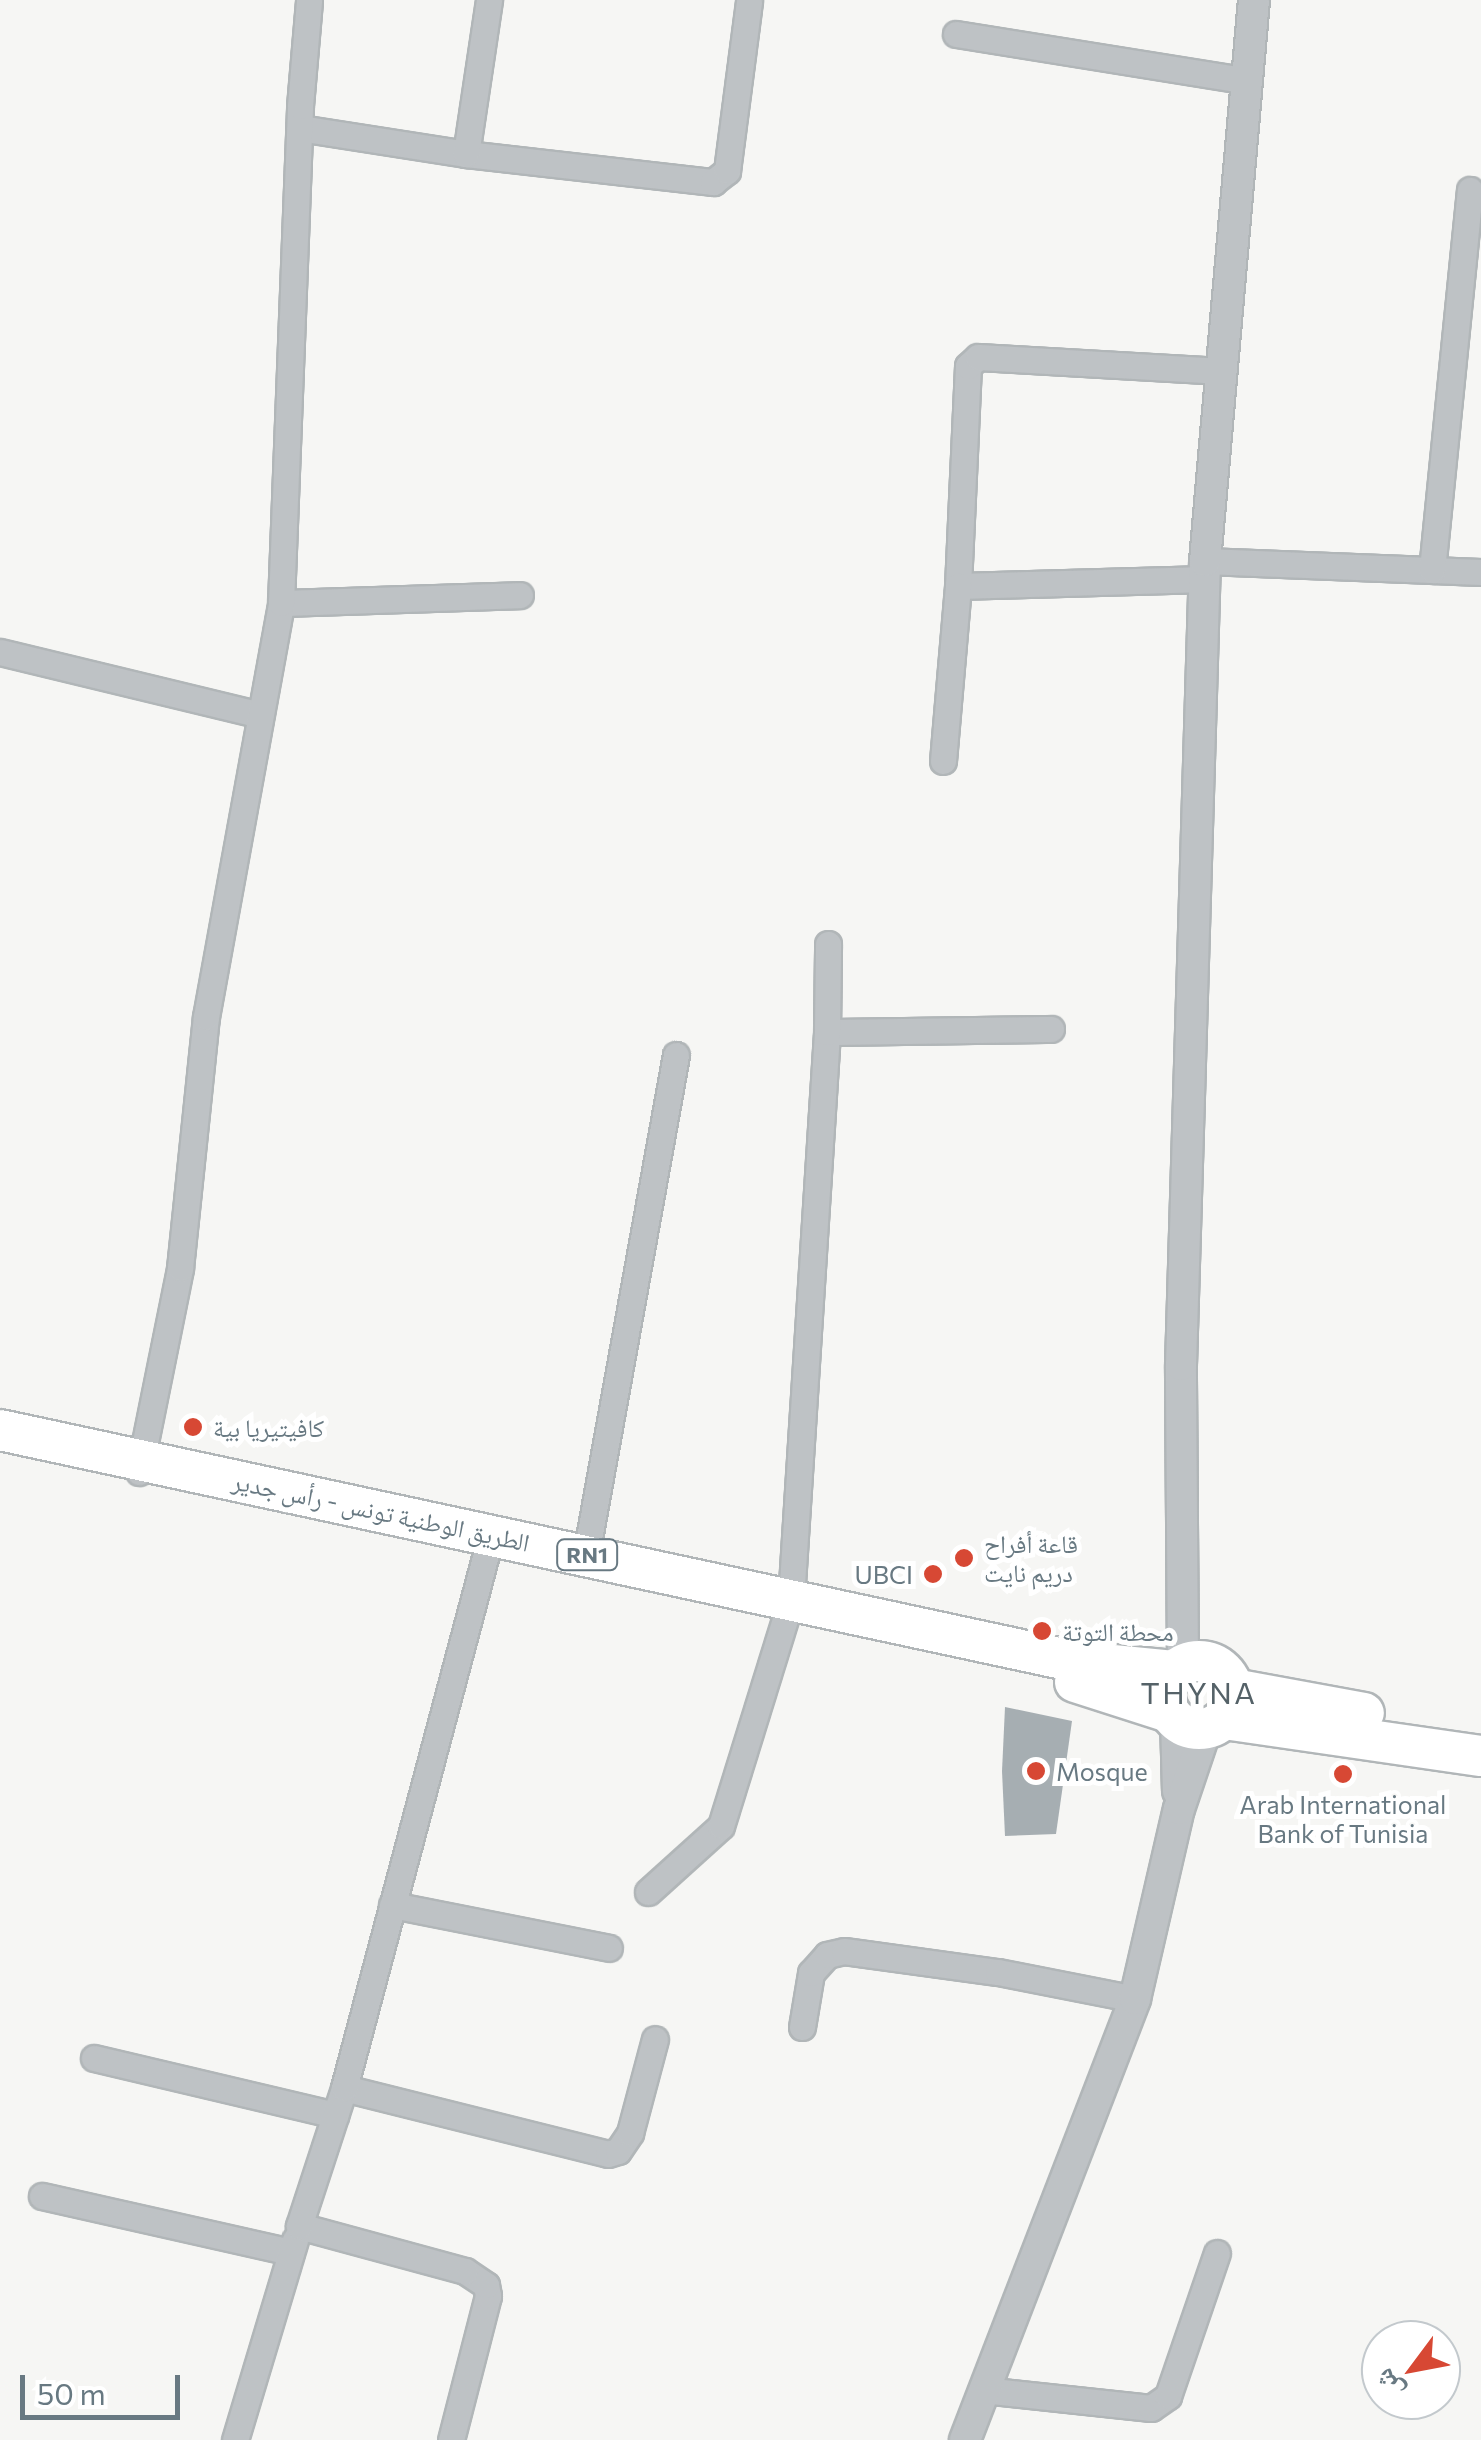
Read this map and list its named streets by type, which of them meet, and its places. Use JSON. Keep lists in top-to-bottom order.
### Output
{
  "streets": {
    "highway": ["الطريق الوطنية تونس - رأس جدير", "RN1"]
  },
  "crossings": [
    ["الطريق الوطنية تونس - رأس جدير", "RN1"]
  ],
  "districts": ["THYNA"],
  "places": [
    "كافيتيريا بية",
    "قاعة أفراح دريم نايت",
    "UBCI",
    "محطة التوتة",
    "Mosque",
    "Arab International Bank of Tunisia"
  ],
  "scale_bar": "50 m",
  "north": "bottom left"
}
